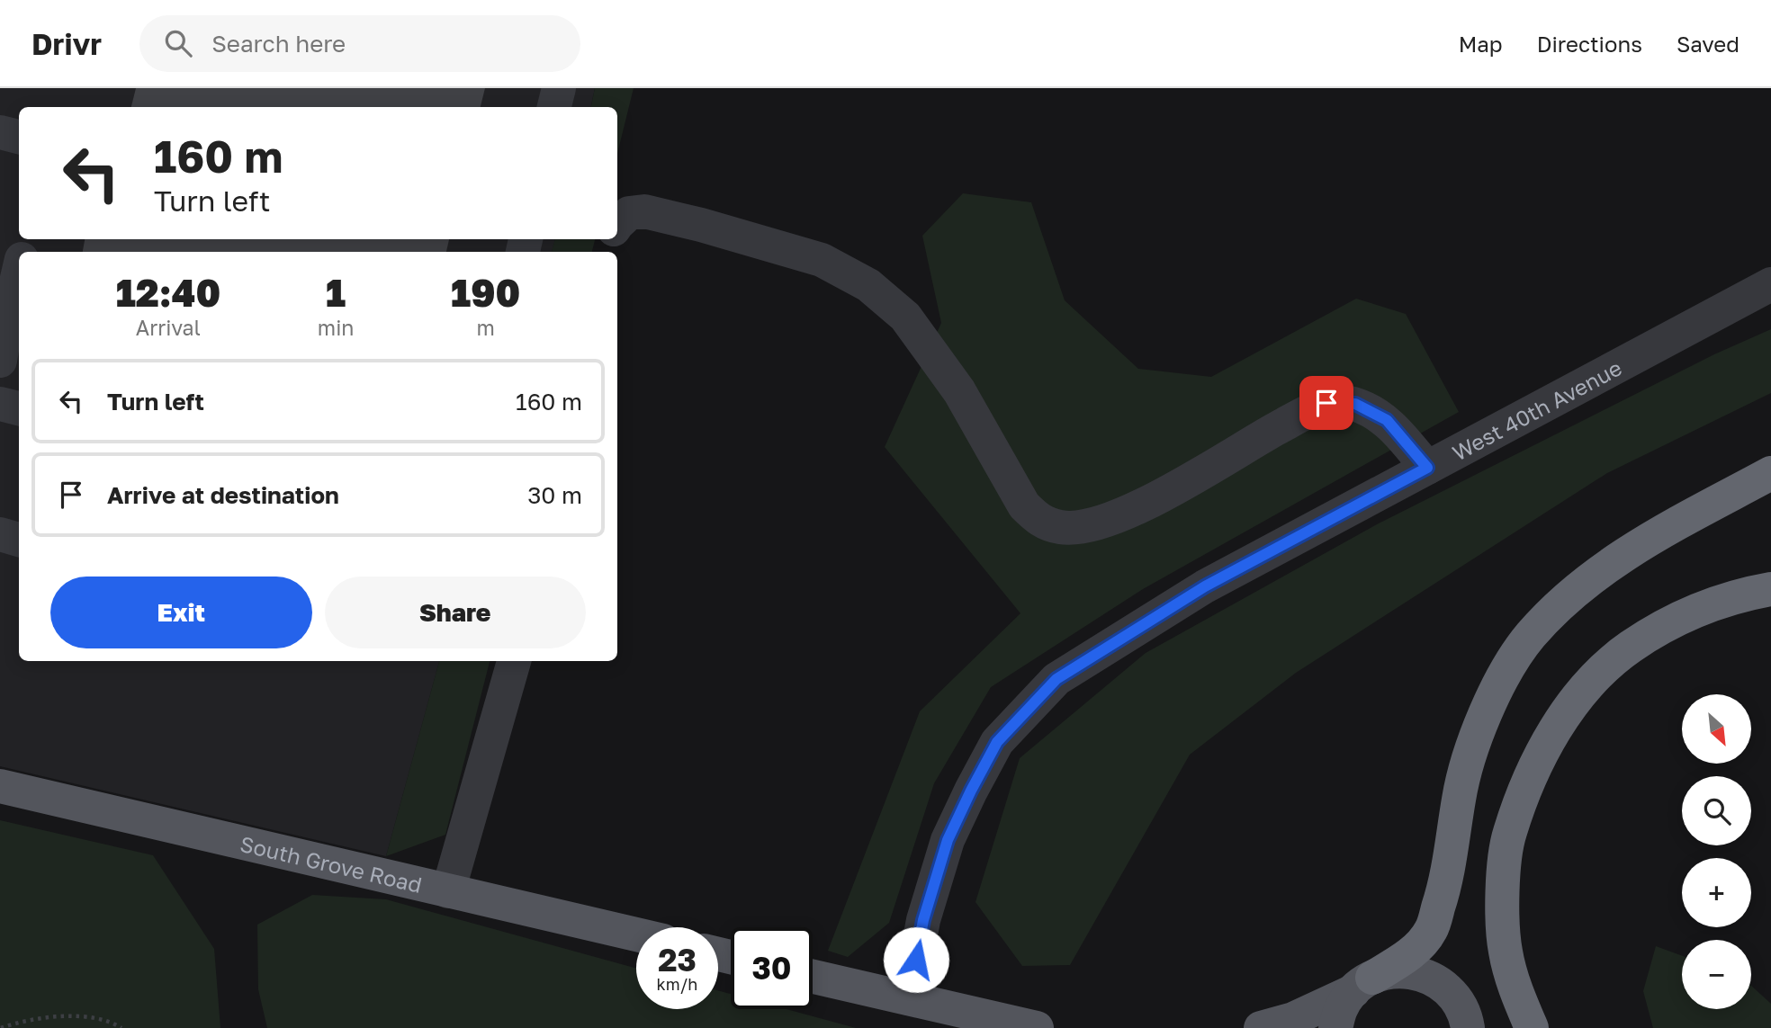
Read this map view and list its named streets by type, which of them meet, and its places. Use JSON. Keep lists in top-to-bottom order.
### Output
{
  "streets": {
    "main road": ["South Grove Road"],
    "street": ["West 40th Avenue"]
  },
  "north": "bottom right",
  "page": {
    "header": "Drivr",
    "search": "Search here",
    "nav": ["Map", "Directions", "Saved"],
    "turn": ["160 m", "Turn left"],
    "eta": [
      "12:40",
      "Arrival",
      "1",
      "min",
      "190",
      "m"
    ],
    "list": [
      {
        "name": "Turn left",
        "value": "160 m"
      },
      {
        "name": "Arrive at destination",
        "value": "30 m"
      }
    ],
    "buttons": ["Exit", "Share"],
    "map_buttons": ["+", "−"],
    "speed": "23 km/h",
    "limit": "30"
  }
}
